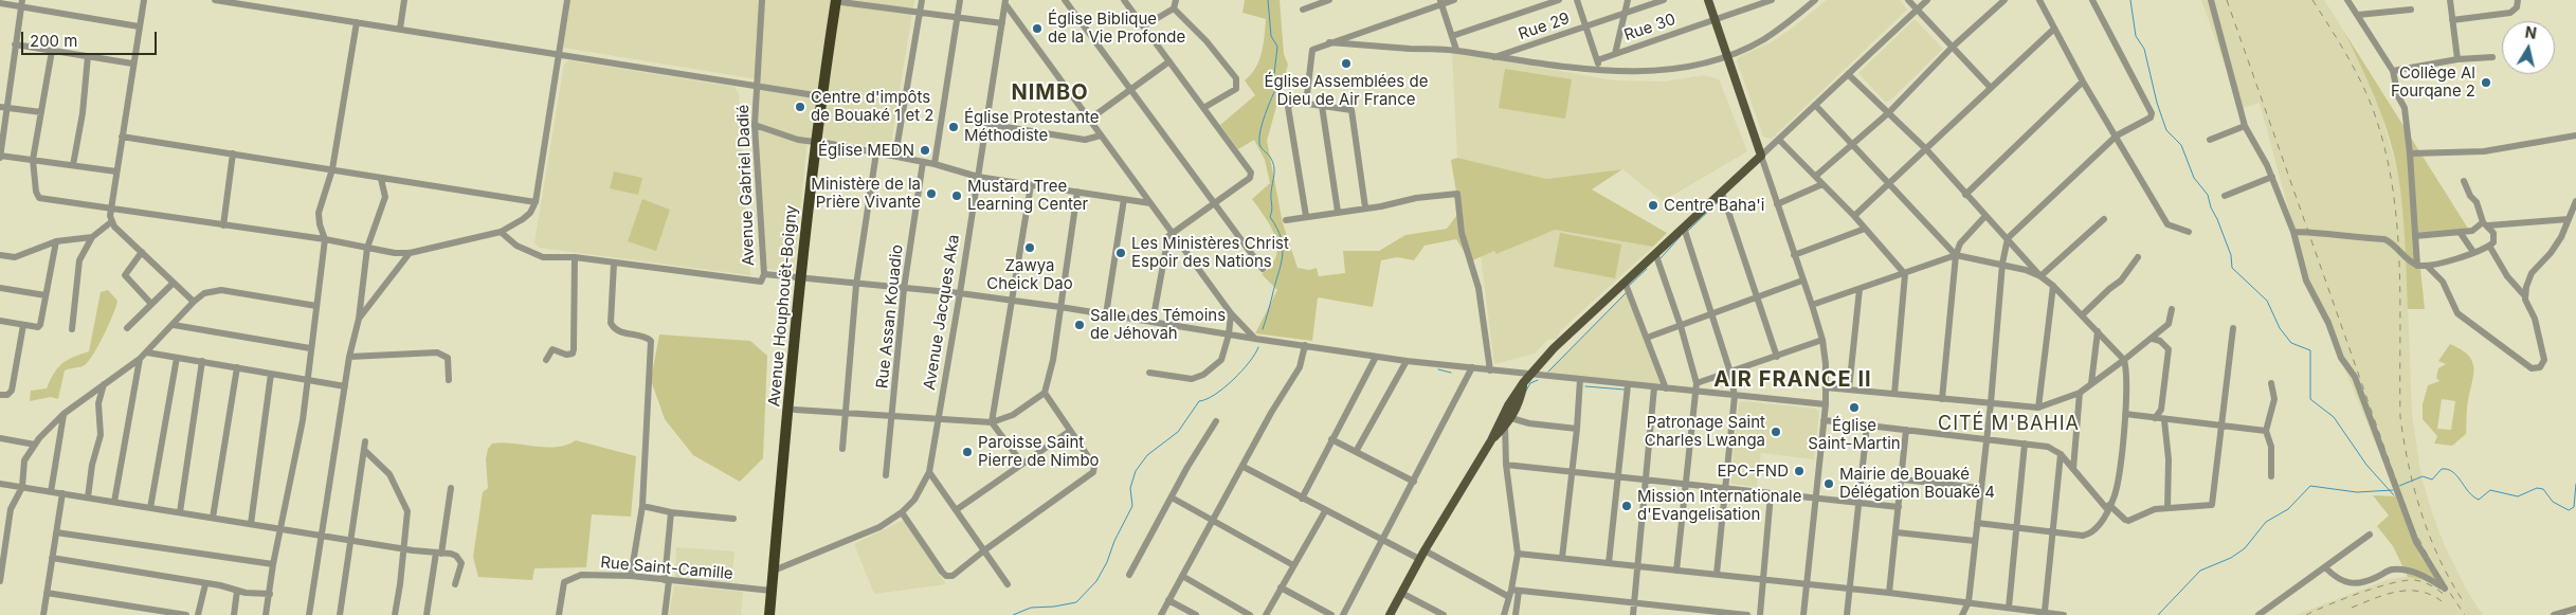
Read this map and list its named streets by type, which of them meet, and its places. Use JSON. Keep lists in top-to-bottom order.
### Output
{
  "streets": {
    "highway": ["Avenue Houphouët-Boigny"],
    "street": [
      "Rue 29",
      "Rue 30",
      "Avenue Gabriel Dadié",
      "Avenue Jacques Aka",
      "Rue Assan Kouadio",
      "Rue Saint-Camille"
    ]
  },
  "crossings": [
    ["Avenue Houphouët-Boigny", "Avenue Jacques Aka"],
    ["Avenue Houphouët-Boigny", "Rue Saint-Camille"]
  ],
  "districts": ["NIMBO", "AIR FRANCE II", "CITÉ M'BAHIA"],
  "places": [
    "Église Biblique de la Vie Profonde",
    "Église Assemblées de Dieu de Air France",
    "Collège Al Fourqane 2",
    "Centre d'impôts de Bouaké 1 et 2",
    "Église Protestante Méthodiste",
    "Église MEDN",
    "Ministère de la Prière Vivante",
    "Mustard Tree Learning Center",
    "Centre Baha'i",
    "Zawya Cheick Dao",
    "Les Ministères Christ Espoir des Nations",
    "Salle des Témoins de Jéhovah",
    "Église Saint-Martin",
    "Patronage Saint Charles Lwanga",
    "Paroisse Saint Pierre de Nimbo",
    "EPC-FND",
    "Mairie de Bouaké Délégation Bouaké 4",
    "Mission Internationale d'Evangelisation"
  ],
  "scale_bar": "200 m",
  "north": "top"
}
